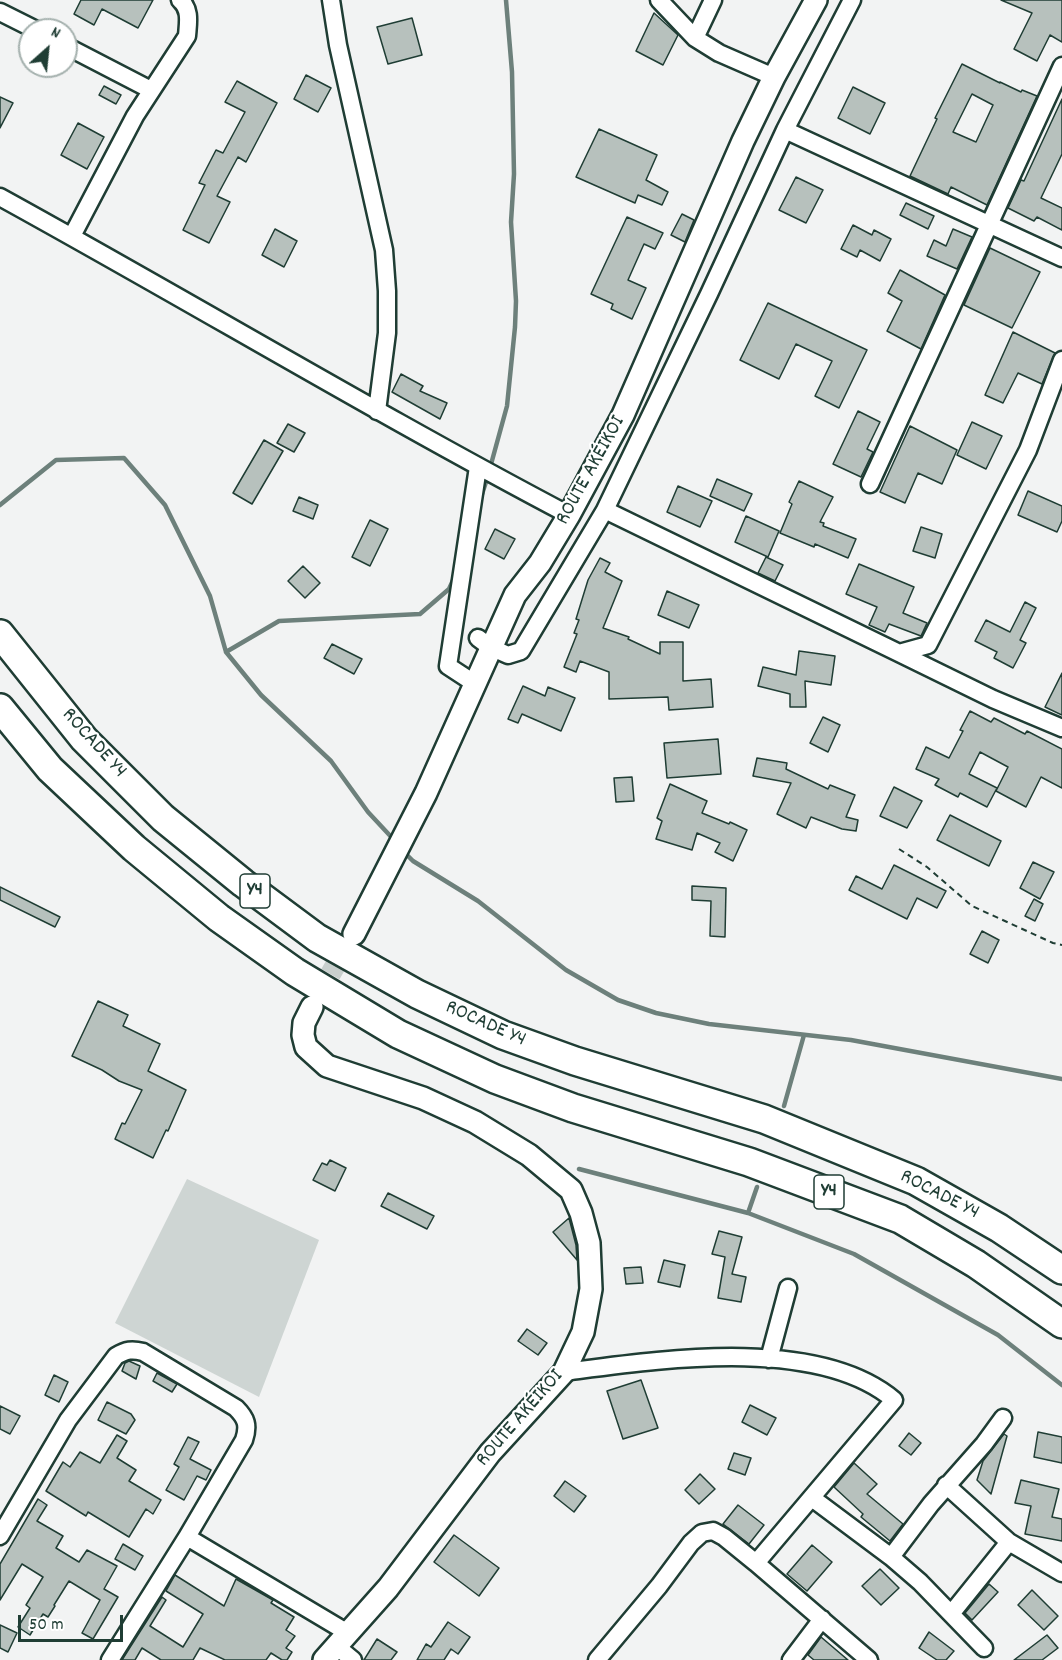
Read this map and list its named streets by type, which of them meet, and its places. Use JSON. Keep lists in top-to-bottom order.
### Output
{
  "streets": {
    "highway": ["ROCADE Y4", "Y4"],
    "street": ["ROUTE AKÉIKOI"]
  },
  "scale_bar": "50 m",
  "north": "top right"
}
